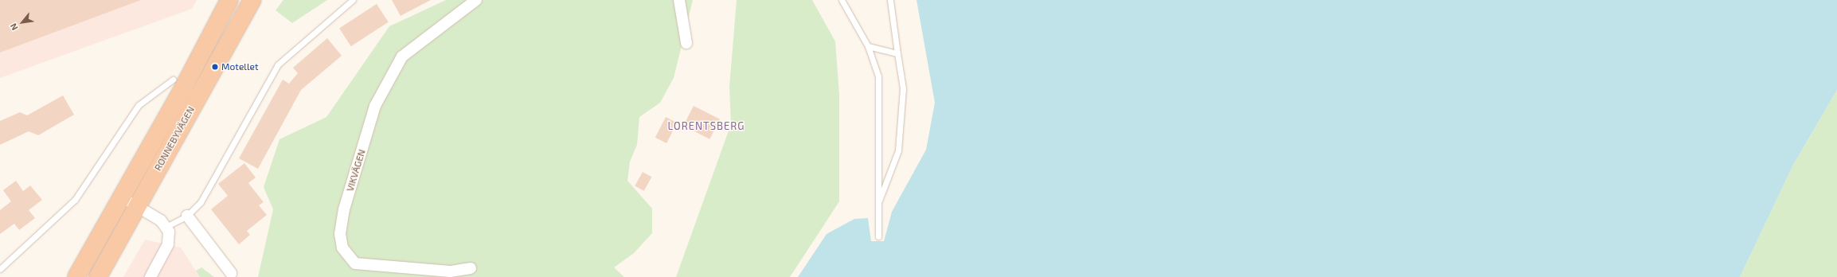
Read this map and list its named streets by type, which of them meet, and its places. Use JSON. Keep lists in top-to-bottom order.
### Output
{
  "streets": {
    "highway": ["RONNEBYVÄGEN"],
    "street": ["VIKVÄGEN"]
  },
  "districts": ["LORENTSBERG"],
  "places": ["Motellet"],
  "north": "bottom left"
}
